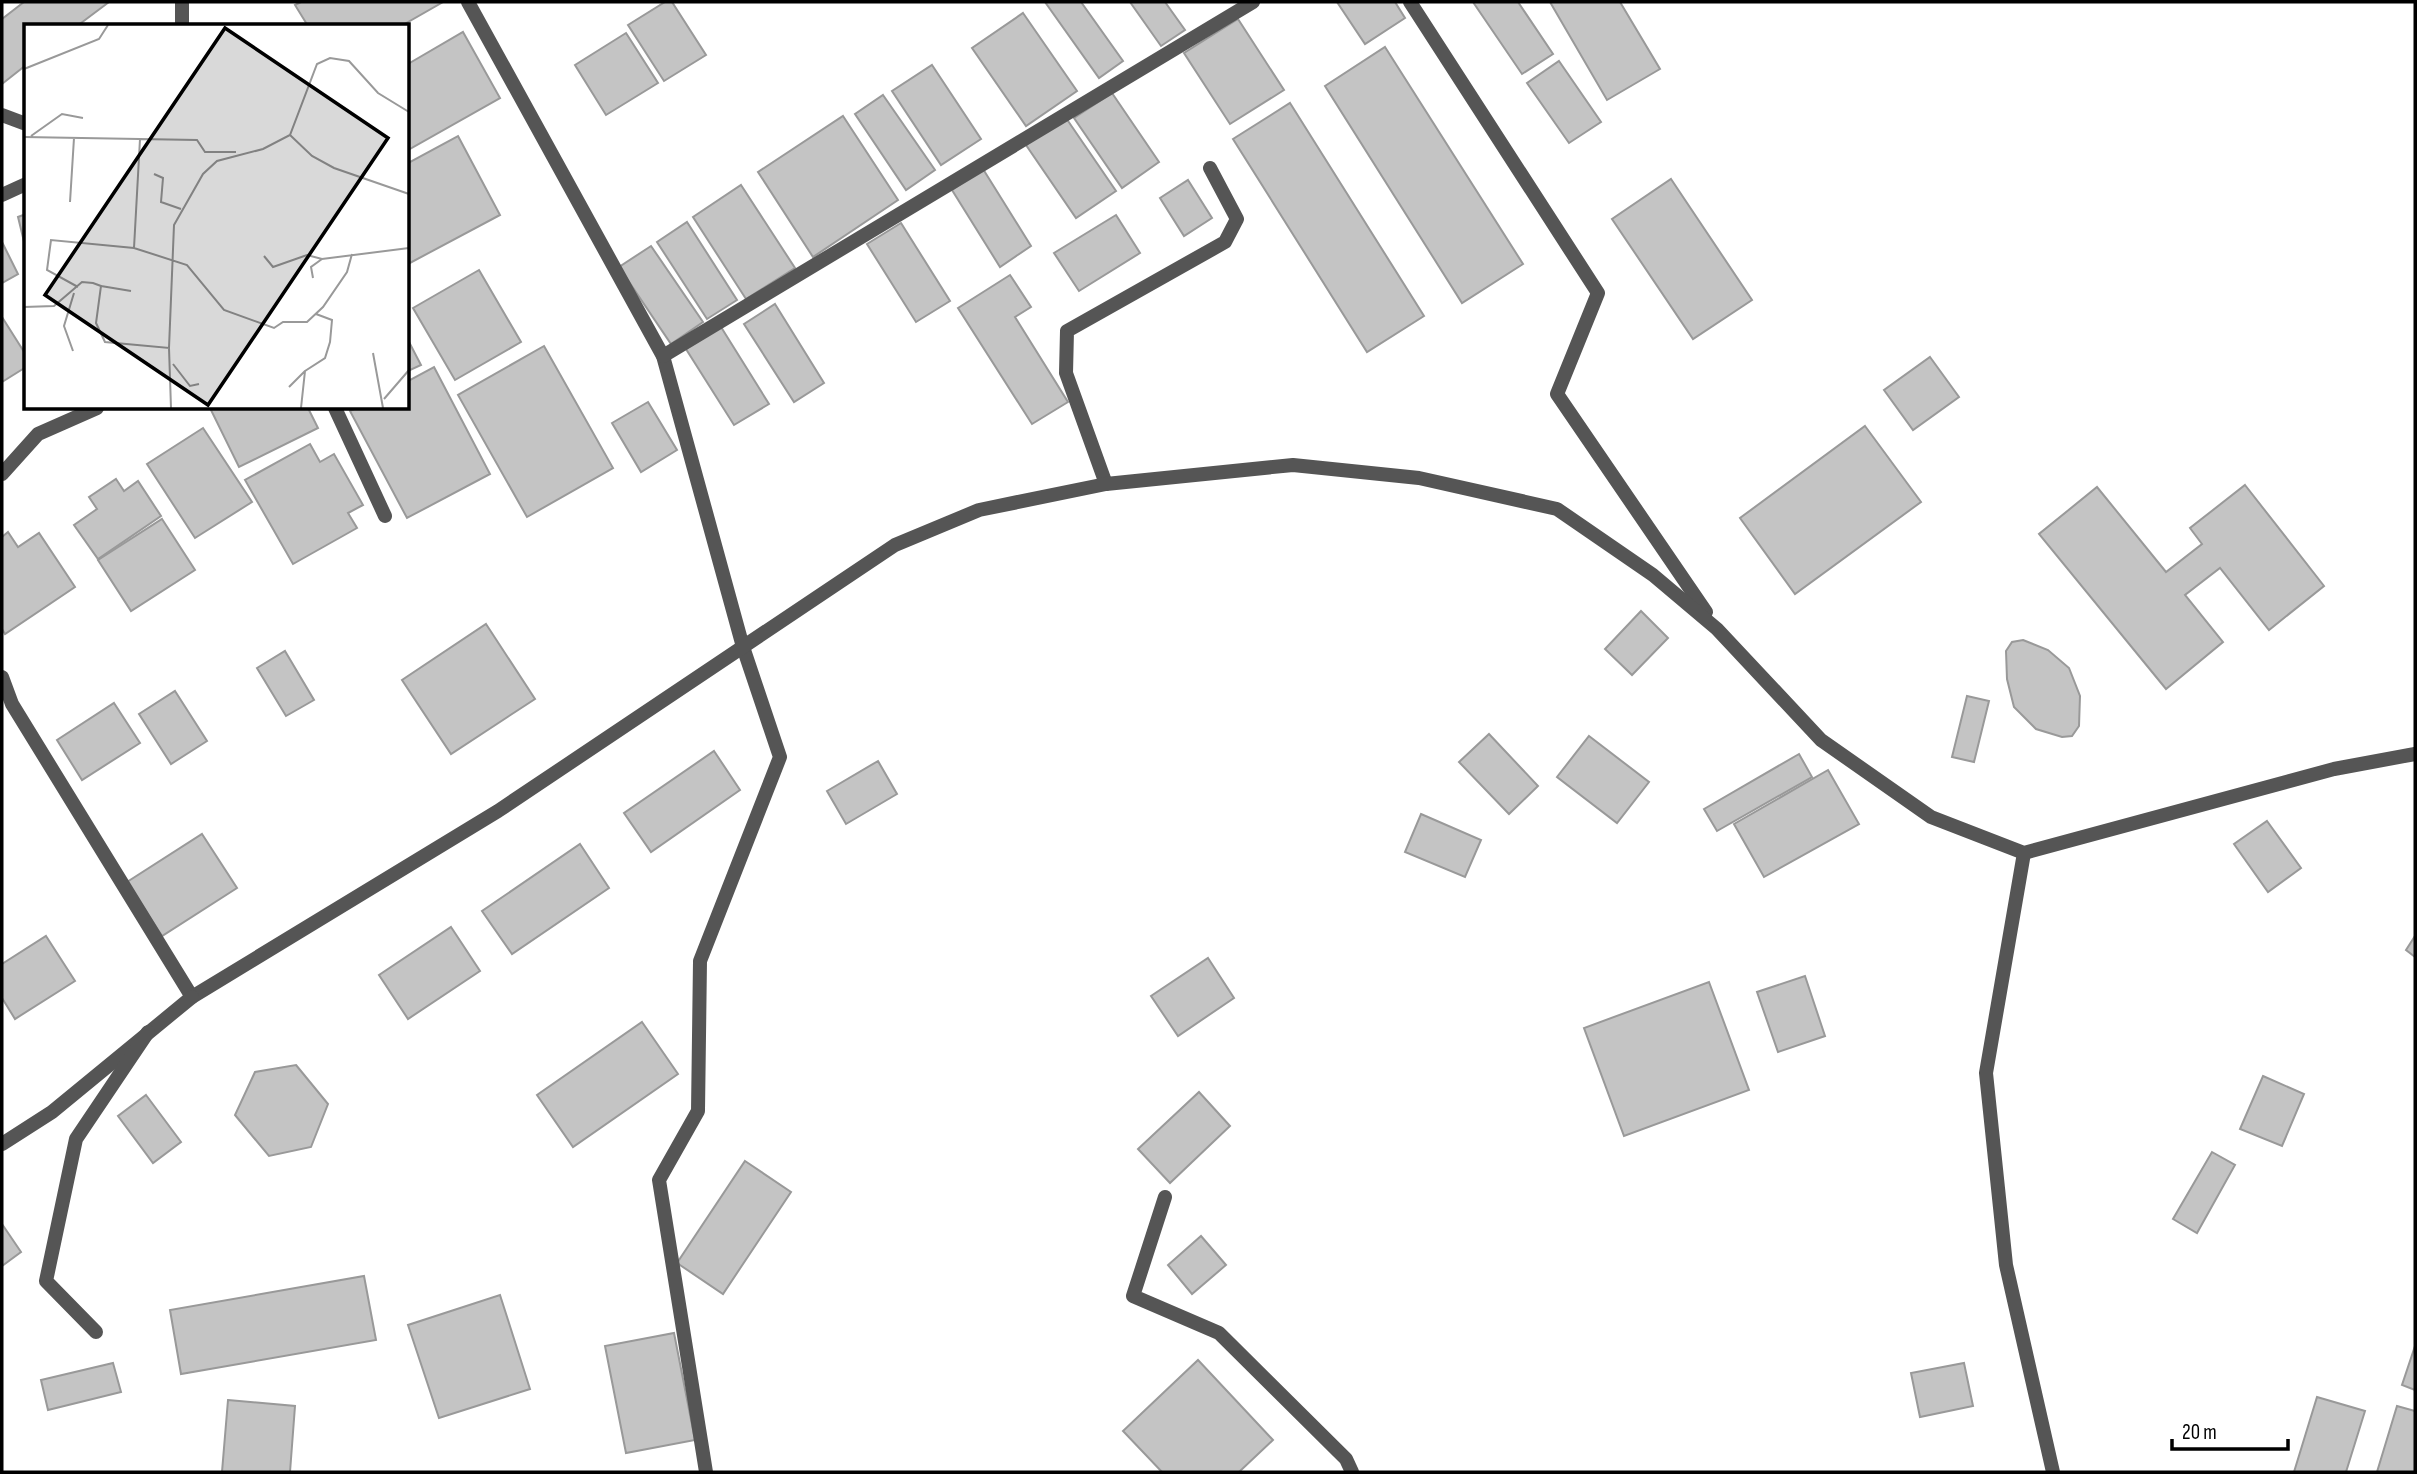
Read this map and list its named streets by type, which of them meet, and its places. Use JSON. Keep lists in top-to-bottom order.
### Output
{
  "scale_bar": "20 m"
}
